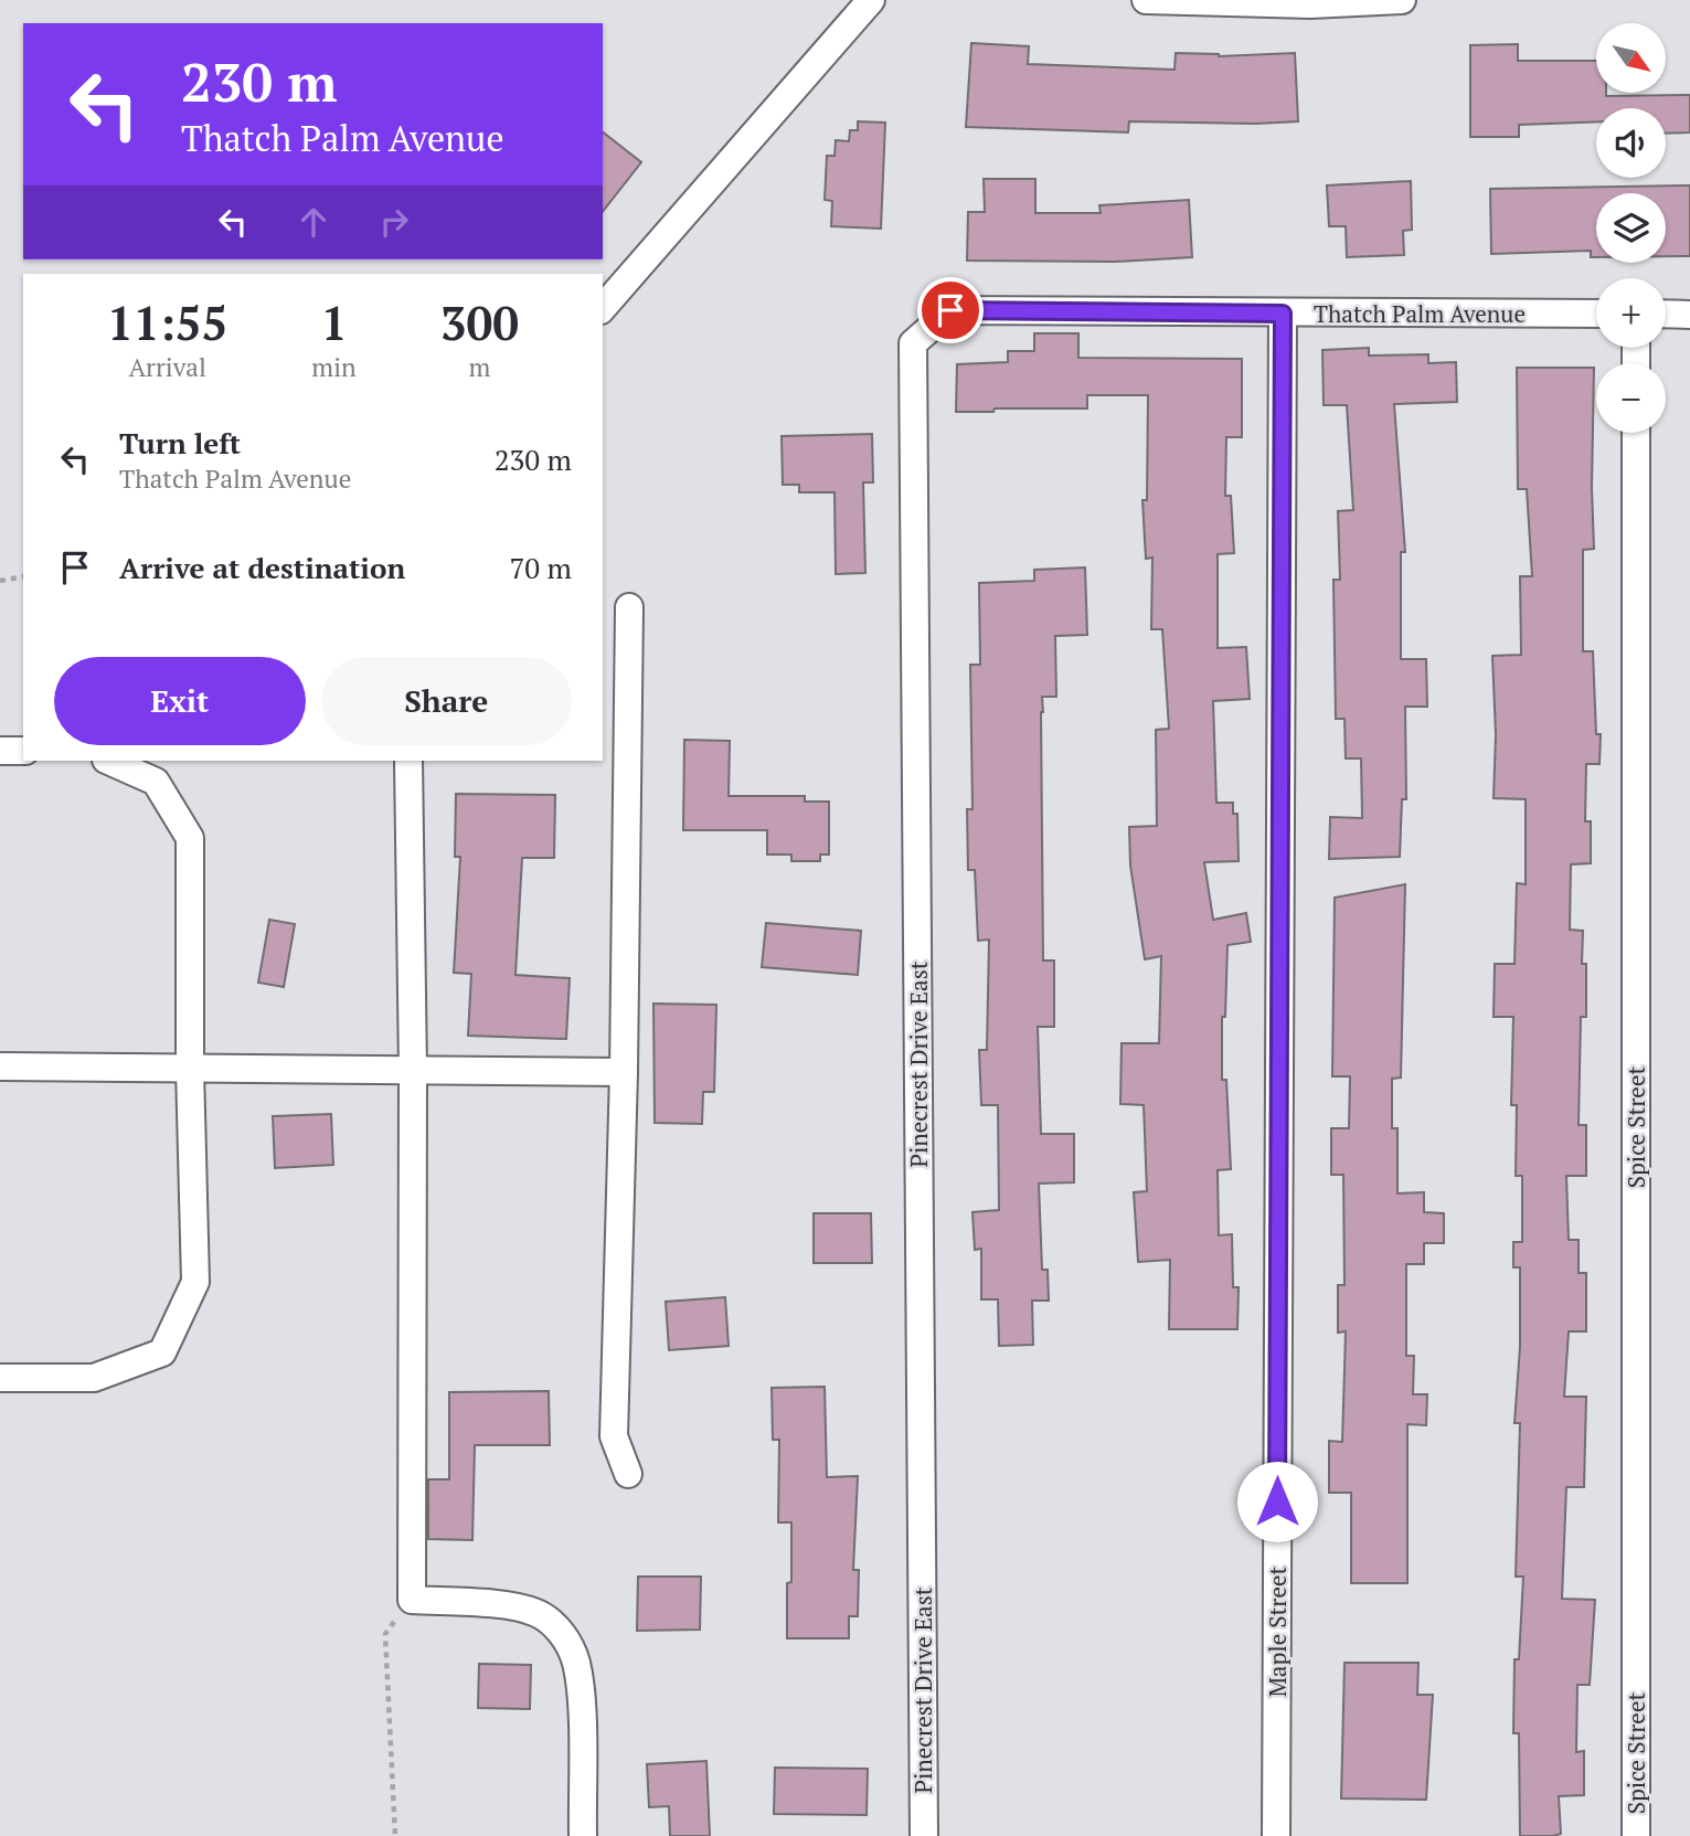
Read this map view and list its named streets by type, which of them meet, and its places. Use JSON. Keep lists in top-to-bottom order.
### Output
{
  "streets": {
    "street": [
      "Thatch Palm Avenue",
      "Pinecrest Drive East",
      "Spice Street",
      "Maple Street"
    ]
  },
  "crossings": [
    ["Thatch Palm Avenue", "Pinecrest Drive East"],
    ["Thatch Palm Avenue", "Maple Street"]
  ],
  "north": "bottom right",
  "page": {
    "map_buttons": ["+", "−"],
    "turn": ["230 m", "Thatch Palm Avenue"],
    "eta": [
      "11:55",
      "Arrival",
      "1",
      "min",
      "300",
      "m"
    ],
    "list": [
      {
        "name": "Turn left",
        "note": "Thatch Palm Avenue",
        "value": "230 m"
      },
      {
        "name": "Arrive at destination",
        "value": "70 m"
      }
    ],
    "buttons": ["Exit", "Share"]
  }
}
